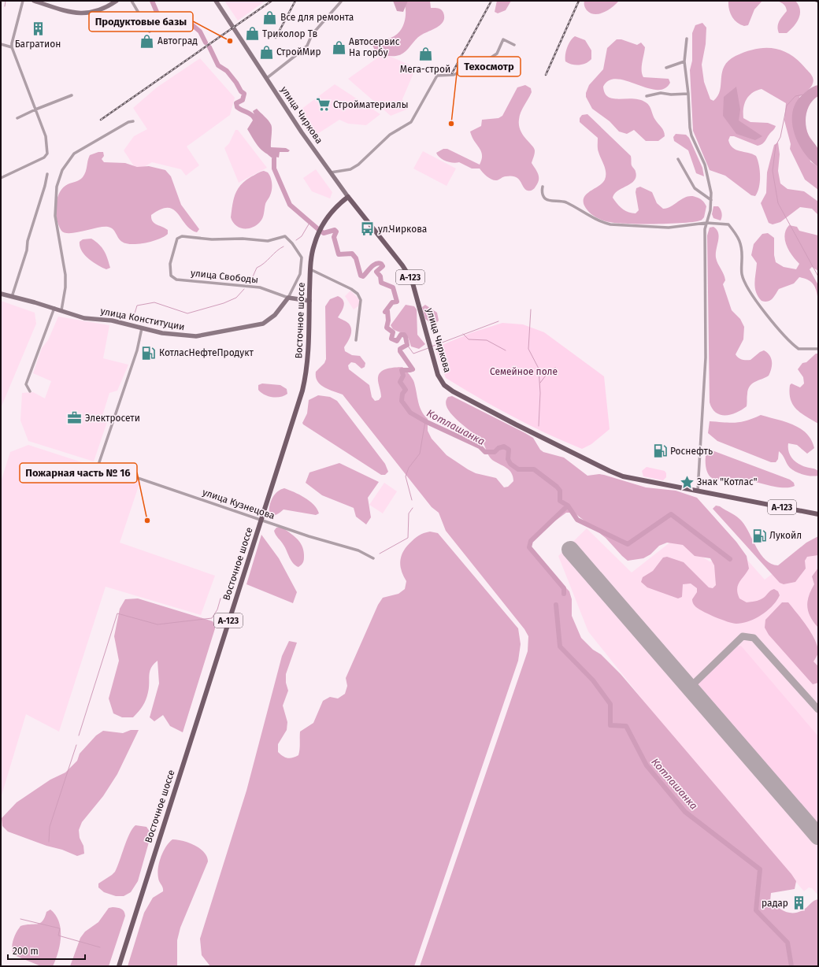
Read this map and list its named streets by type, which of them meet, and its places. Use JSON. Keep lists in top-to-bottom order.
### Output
{
  "streets": {
    "main road": [
      "улица Чиркова",
      "А-123",
      "улица Конституции",
      "Восточное шоссе"
    ],
    "street": ["улица Свободы", "улица Кузнецова"]
  },
  "crossings": [
    ["улица Чиркова", "А-123"],
    ["улица Свободы", "улица Конституции"],
    ["А-123", "Восточное шоссе"],
    ["улица Конституции", "улица Кузнецова"],
    ["Восточное шоссе", "улица Кузнецова"]
  ],
  "water": ["Котлашанка"],
  "parks": ["Семейное поле"],
  "places": {
    "shop": [
      "Все для ремонта",
      "Триколор Тв",
      "Автоград",
      "Автосервис На горбу",
      "СтройМир",
      "Мега-строй"
    ],
    "building": ["Багратион", "радар"],
    "other": ["Продуктовые базы", "Техосмотр", "Пожарная часть № 16"],
    "supermarket": ["Стройматериалы"],
    "bus stop": ["ул.Чиркова"],
    "fuel station": ["КотласНефтеПродукт", "Роснефть", "Лукойл"],
    "office": ["Электросети"],
    "place": ["Знак \"Котлас\""]
  },
  "scale_bar": "200 m"
}
